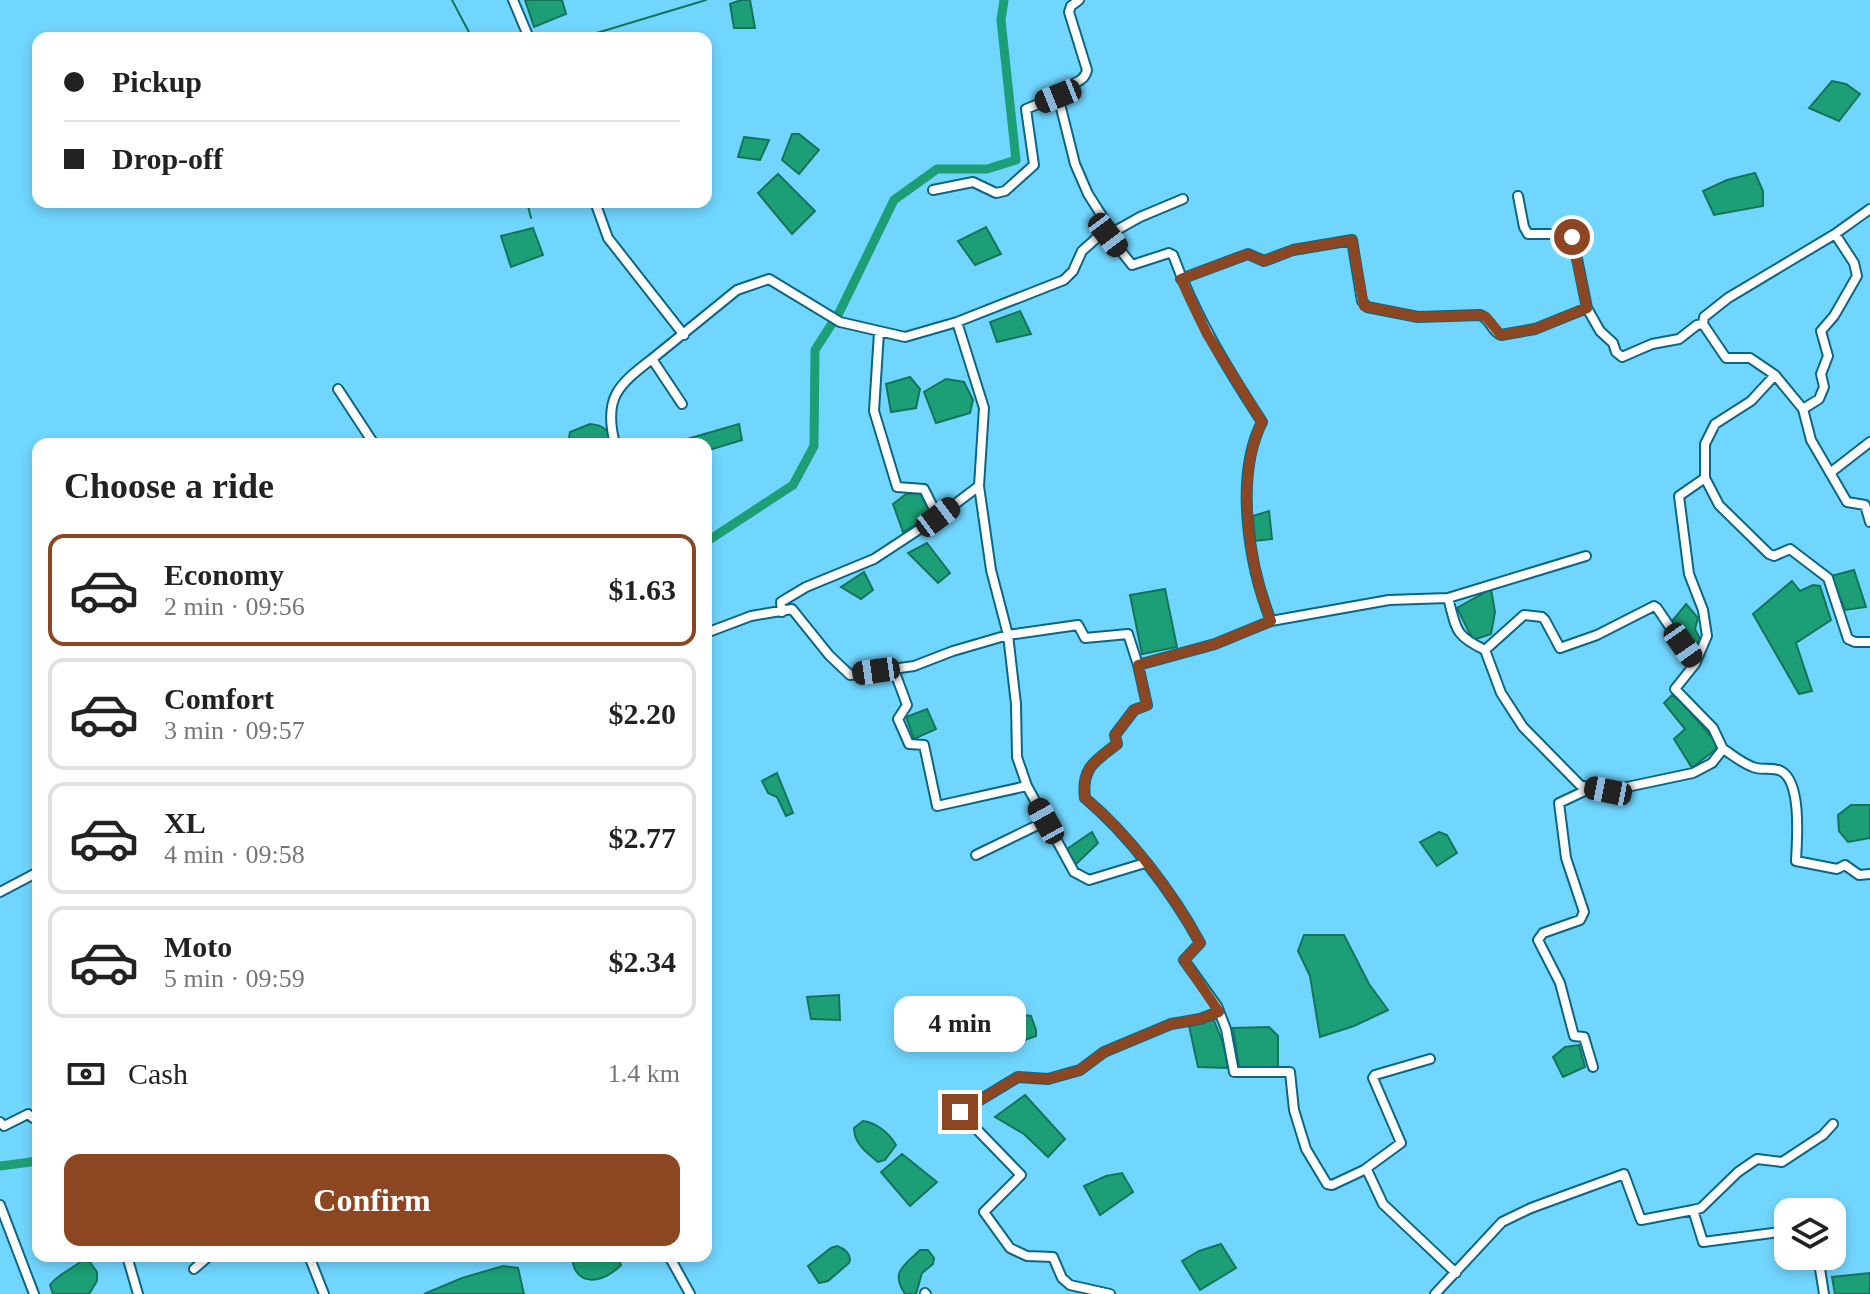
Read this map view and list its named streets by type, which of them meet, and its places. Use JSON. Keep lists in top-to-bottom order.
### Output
{
  "page": {
    "banner": ["Pickup", "Drop-off"],
    "heading": "Choose a ride",
    "list": [
      {
        "name": "Economy",
        "note": "2 min · 09:56",
        "value": "$1.63"
      },
      {
        "name": "Comfort",
        "note": "3 min · 09:57",
        "value": "$2.20"
      },
      {
        "name": "XL",
        "note": "4 min · 09:58",
        "value": "$2.77"
      },
      {
        "name": "Moto",
        "note": "5 min · 09:59",
        "value": "$2.34"
      }
    ],
    "bubble": "4 min",
    "pay": ["Cash", "1.4 km"],
    "buttons": "Confirm"
  }
}
